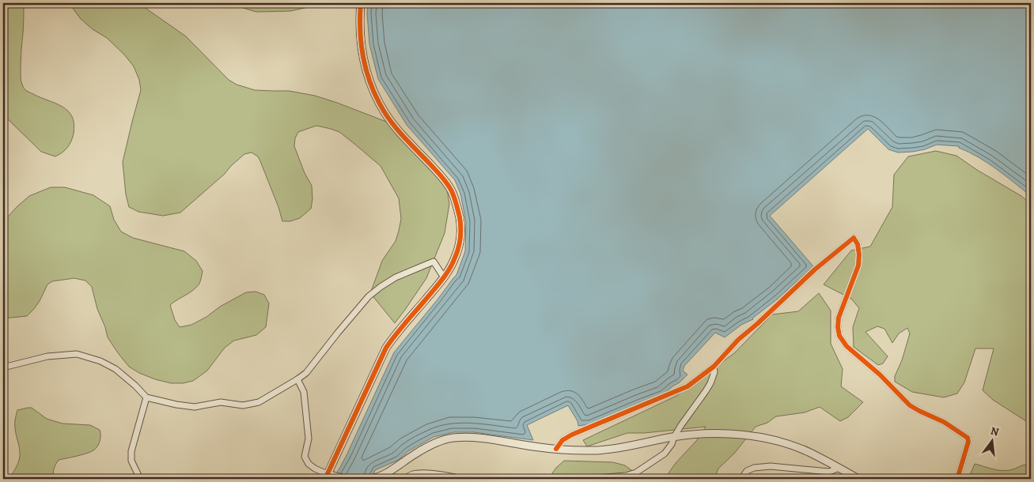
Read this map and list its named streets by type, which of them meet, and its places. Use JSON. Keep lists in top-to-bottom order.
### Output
{
  "north": "top"
}
